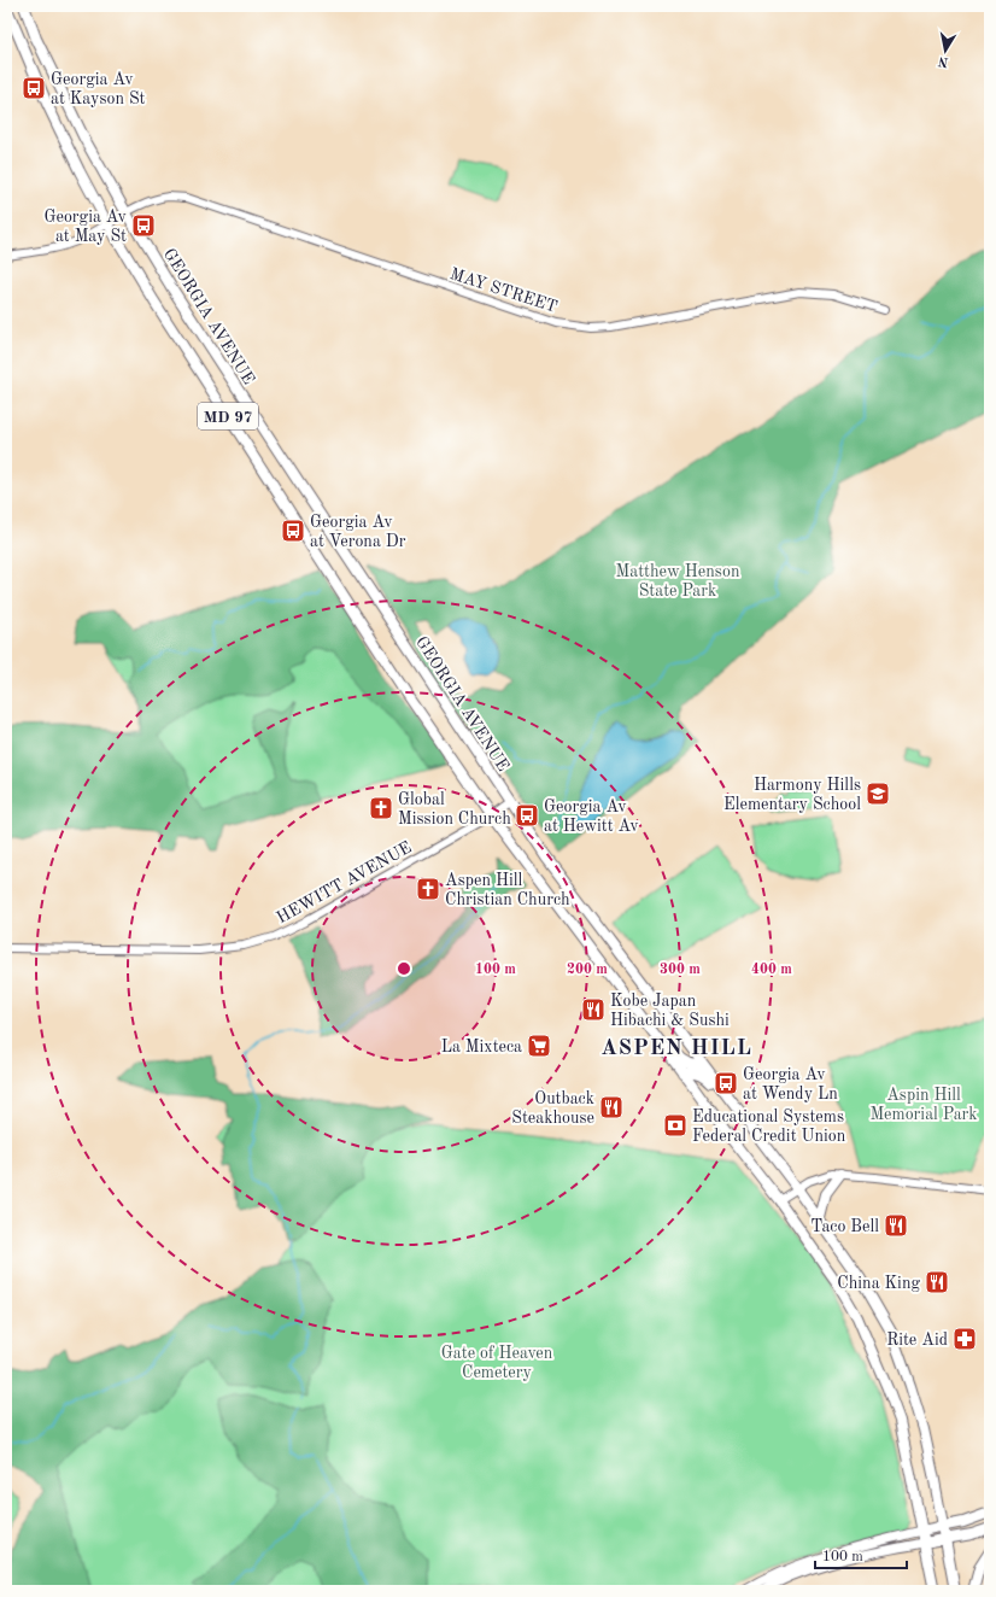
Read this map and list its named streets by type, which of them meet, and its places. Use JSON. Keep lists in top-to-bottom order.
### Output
{
  "streets": {
    "main road": ["GEORGIA AVENUE", "MD 97"],
    "street": ["MAY STREET", "HEWITT AVENUE"]
  },
  "crossings": [
    ["MAY STREET", "GEORGIA AVENUE"],
    ["MAY STREET", "MD 97"],
    ["GEORGIA AVENUE", "HEWITT AVENUE"],
    ["MD 97", "HEWITT AVENUE"]
  ],
  "districts": ["ASPEN HILL"],
  "parks": ["Matthew Henson State Park", "Aspin Hill Memorial Park", "Gate of Heaven Cemetery"],
  "places": {
    "bus stop": [
      "Georgia Av at Kayson St",
      "Georgia Av at May St",
      "Georgia Av at Verona Dr",
      "Georgia Av at Hewitt Av",
      "Georgia Av at Wendy Ln"
    ],
    "school or university": ["Harmony Hills Elementary School"],
    "church": ["Global Mission Church", "Aspen Hill Christian Church"],
    "restaurant": [
      "Kobe Japan Hibachi & Sushi",
      "Outback Steakhouse",
      "Taco Bell",
      "China King"
    ],
    "supermarket": ["La Mixteca"],
    "bank": ["Educational Systems Federal Credit Union"],
    "pharmacy": ["Rite Aid"]
  },
  "scale_bar": "100 m",
  "north": "bottom",
  "rings": [
    "100 m",
    "200 m",
    "300 m",
    "400 m"
  ]
}
